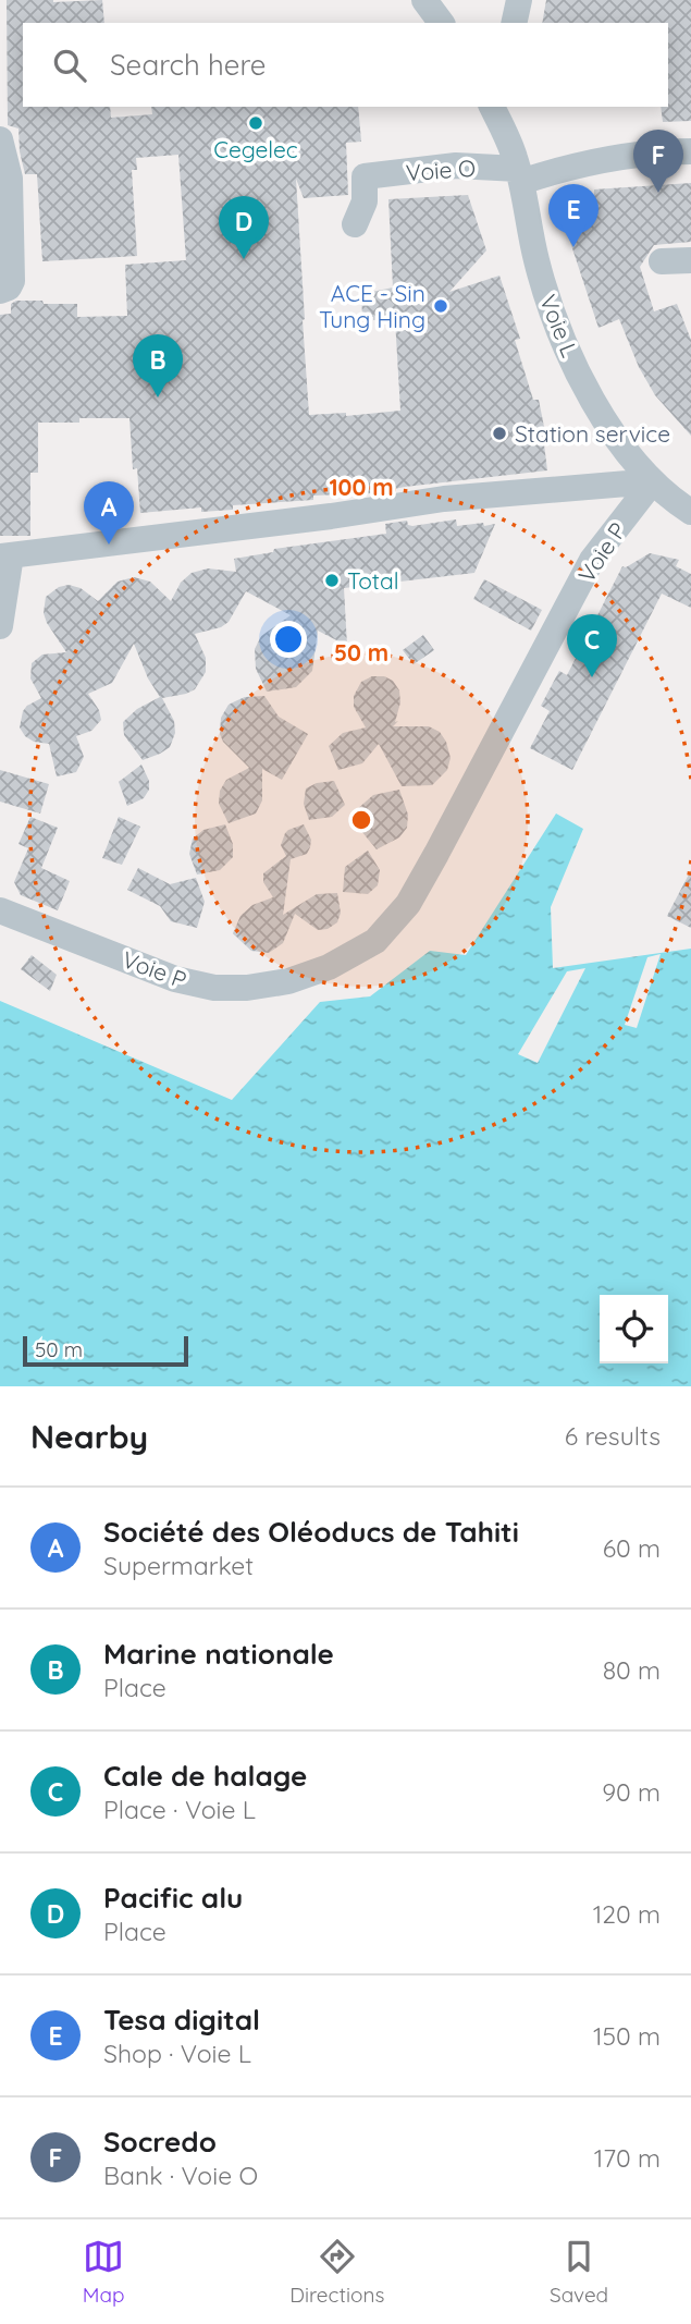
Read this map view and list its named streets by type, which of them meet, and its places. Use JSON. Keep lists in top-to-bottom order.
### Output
{
  "streets": {
    "street": ["Voie O", "Voie L", "Voie P"]
  },
  "crossings": [
    ["Voie O", "Voie L"],
    ["Voie L", "Voie P"]
  ],
  "places": [
    "Cegelec",
    "ACE - Sin Tung Hing",
    "Station service",
    "Total"
  ],
  "scale_bar": "50 m",
  "page": {
    "search": "Search here",
    "pins": [
      "F",
      "E",
      "D",
      "B",
      "A",
      "C"
    ],
    "scale": "50 m",
    "heading": ["Nearby", "6 results"],
    "list": [
      {
        "mark": "A",
        "name": "Société des Oléoducs de Tahiti",
        "note": "Supermarket",
        "value": "60 m"
      },
      {
        "mark": "B",
        "name": "Marine nationale",
        "note": "Place",
        "value": "80 m"
      },
      {
        "mark": "C",
        "name": "Cale de halage",
        "note": "Place · Voie L",
        "value": "90 m"
      },
      {
        "mark": "D",
        "name": "Pacific alu",
        "note": "Place",
        "value": "120 m"
      },
      {
        "mark": "E",
        "name": "Tesa digital",
        "note": "Shop · Voie L",
        "value": "150 m"
      },
      {
        "mark": "F",
        "name": "Socredo",
        "note": "Bank · Voie O",
        "value": "170 m"
      }
    ],
    "nav": ["Map", "Directions", "Saved"]
  },
  "rings": ["100 m", "50 m"]
}
